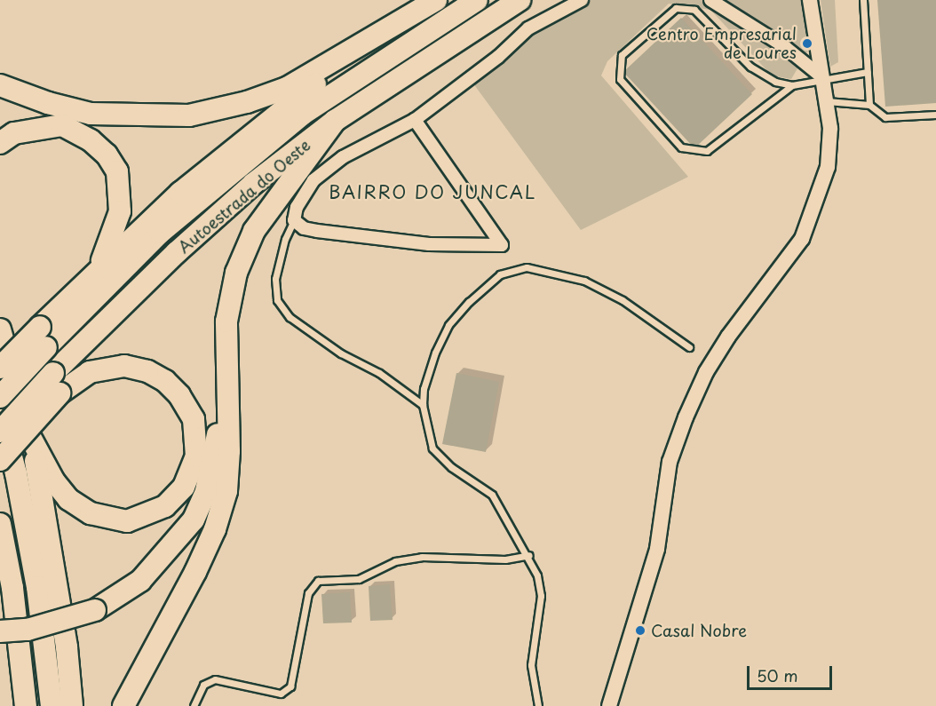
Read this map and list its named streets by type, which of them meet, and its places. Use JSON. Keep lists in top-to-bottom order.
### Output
{
  "streets": {
    "highway": ["Autoestrada do Oeste"]
  },
  "districts": ["BAIRRO DO JUNCAL"],
  "places": ["Centro Empresarial de Loures", "Casal Nobre"],
  "scale_bar": "50 m"
}
